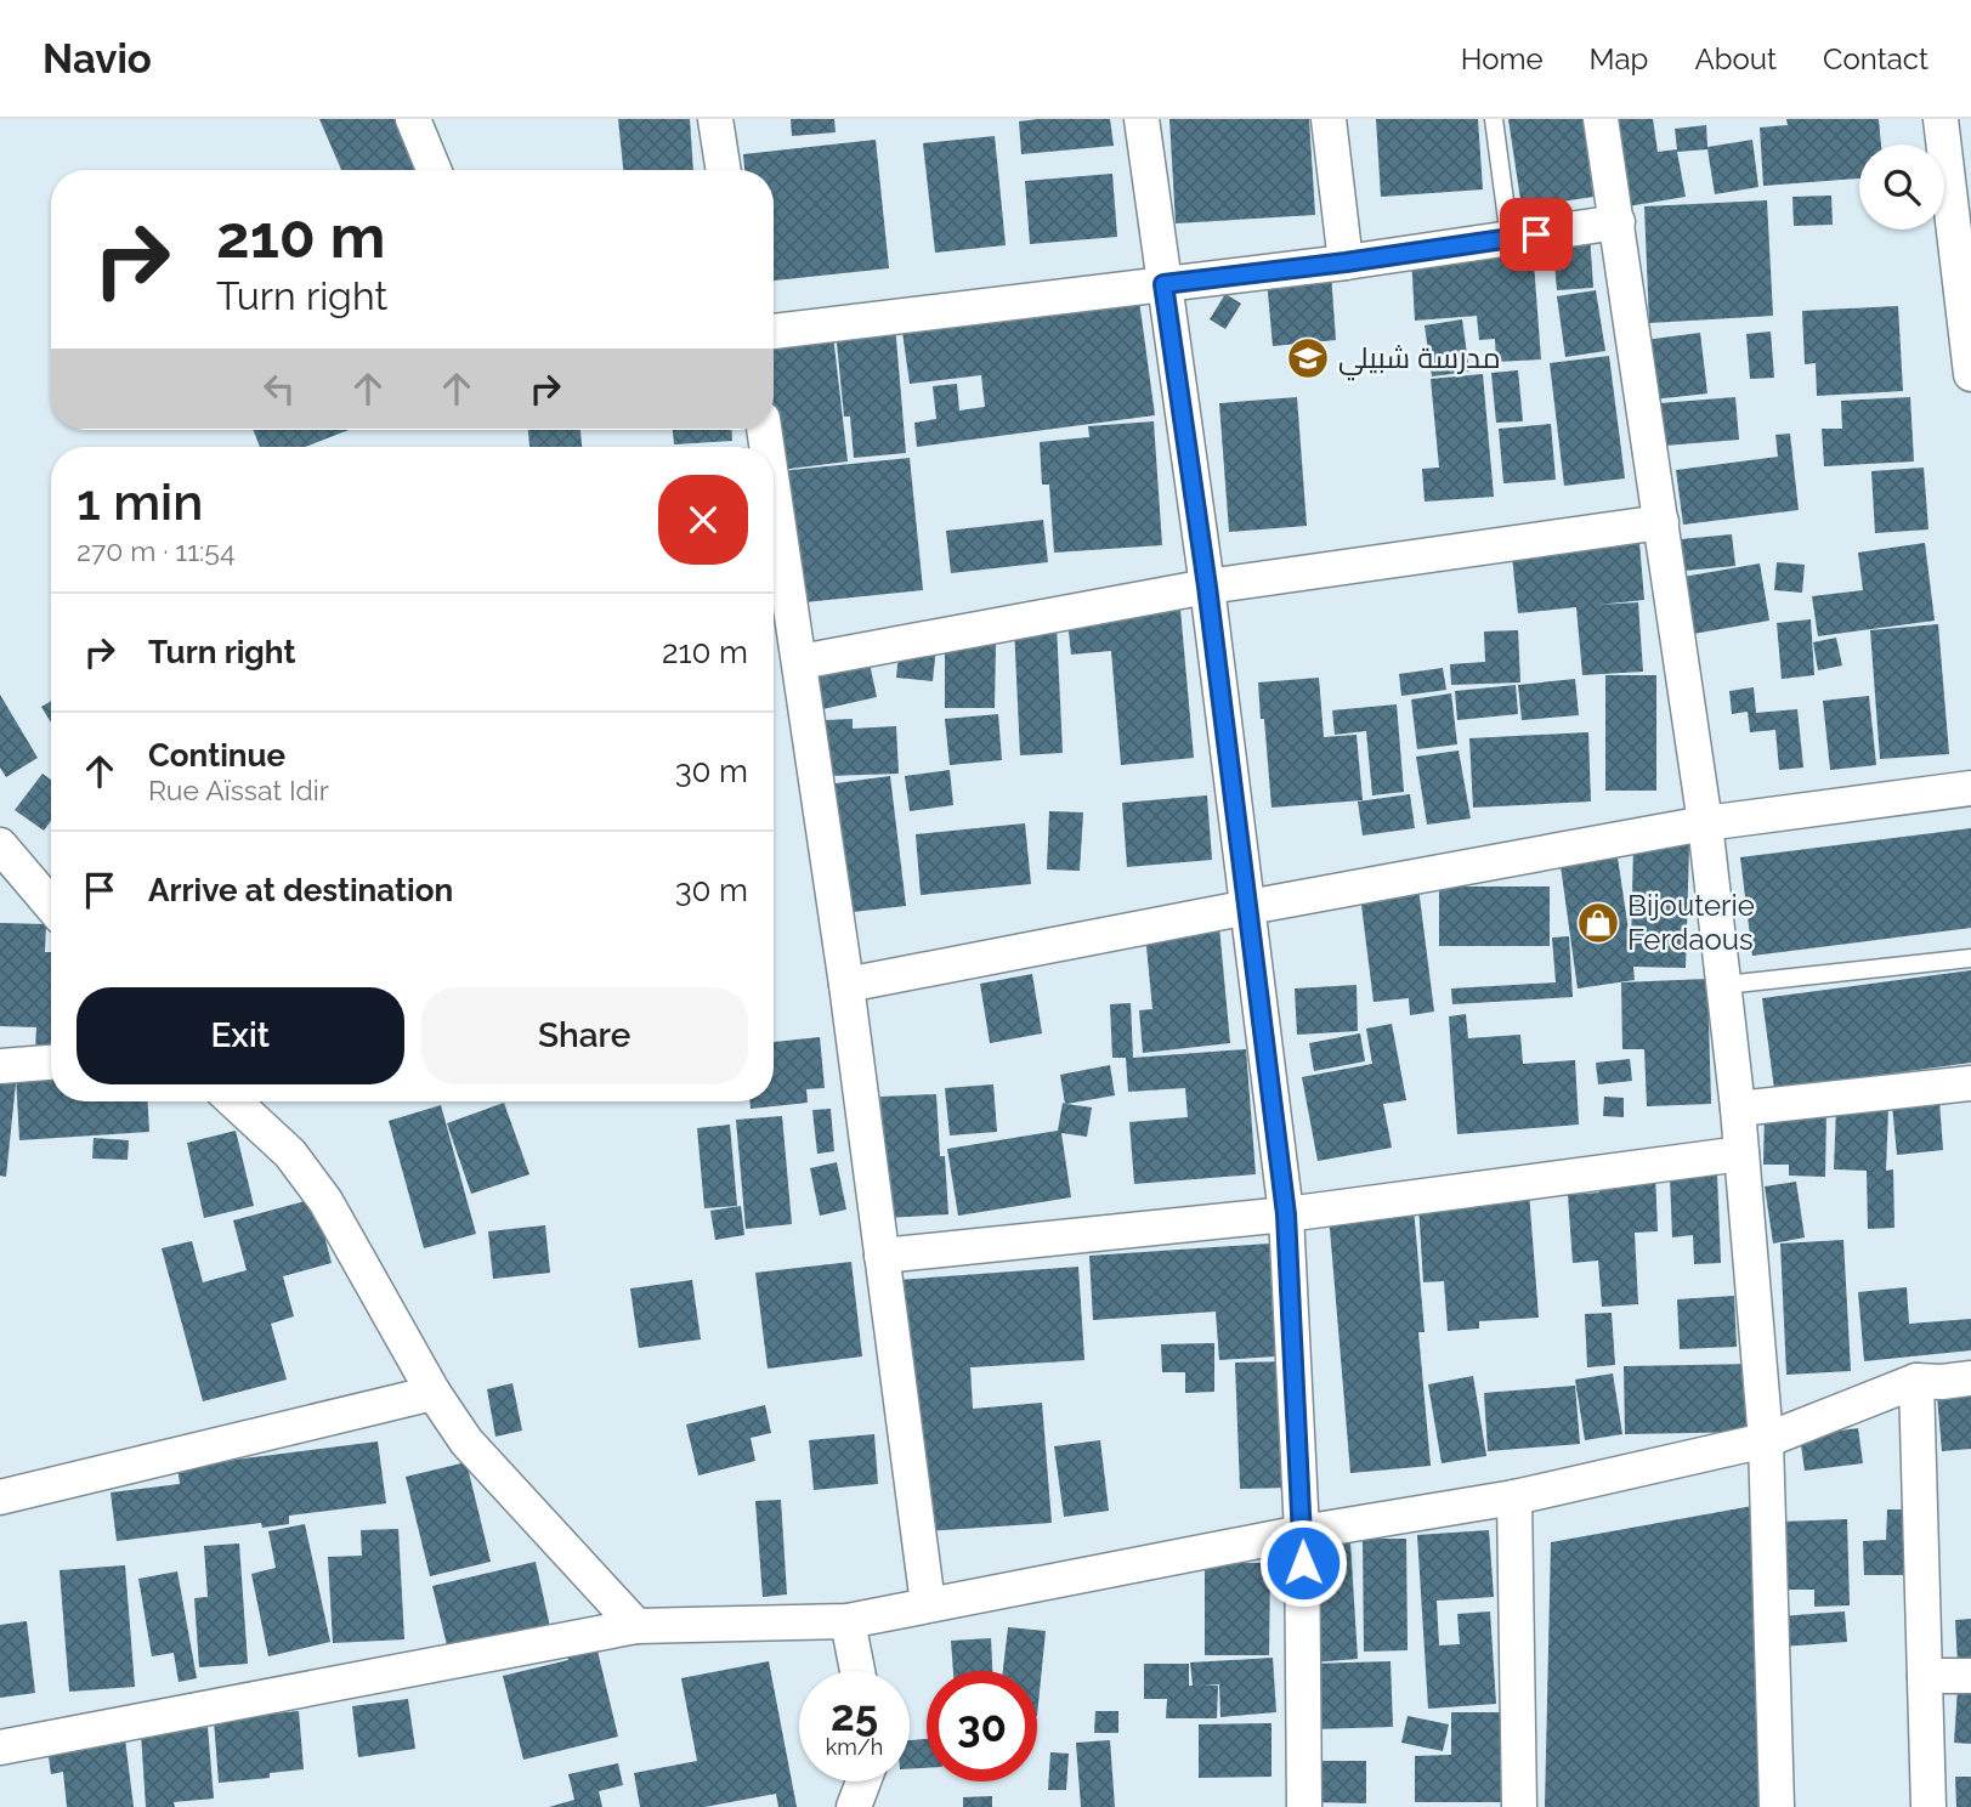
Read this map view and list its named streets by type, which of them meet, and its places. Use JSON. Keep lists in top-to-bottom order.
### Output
{
  "places": {
    "school or university": ["مدرسة شبيلي"],
    "shop": ["Bijouterie Ferdaous"]
  },
  "page": {
    "header": "Navio",
    "nav": [
      "Home",
      "Map",
      "About",
      "Contact"
    ],
    "turn": ["210 m", "Turn right"],
    "heading": ["1 min", "270 m · 11:54"],
    "list": [
      {
        "name": "Turn right",
        "value": "210 m"
      },
      {
        "name": "Continue",
        "note": "Rue Aïssat Idir",
        "value": "30 m"
      },
      {
        "name": "Arrive at destination",
        "value": "30 m"
      }
    ],
    "buttons": ["Exit", "Share"],
    "speed": "25 km/h",
    "limit": "30"
  }
}
